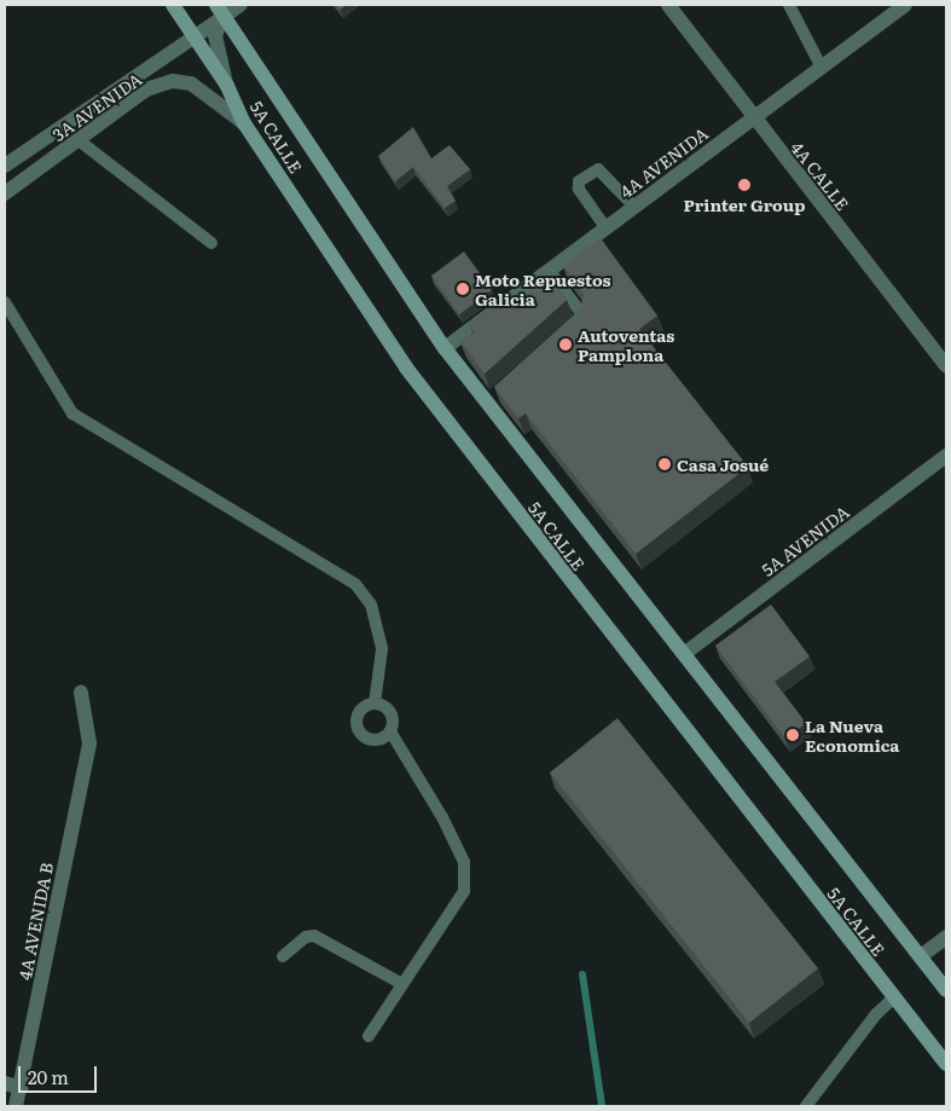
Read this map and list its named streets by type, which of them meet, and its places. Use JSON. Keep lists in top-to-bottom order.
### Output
{
  "streets": {
    "main road": ["5A CALLE"],
    "street": [
      "3A AVENIDA",
      "4A AVENIDA",
      "4A CALLE",
      "5A AVENIDA",
      "4A AVENIDA B"
    ]
  },
  "crossings": [
    ["3A AVENIDA", "5A CALLE"],
    ["5A CALLE", "4A AVENIDA"],
    ["5A CALLE", "5A AVENIDA"],
    ["4A AVENIDA", "4A CALLE"]
  ],
  "places": [
    "Printer Group",
    "Moto Repuestos Galicia",
    "Autoventas Pamplona",
    "Casa Josué",
    "La Nueva Economica"
  ],
  "scale_bar": "20 m"
}
